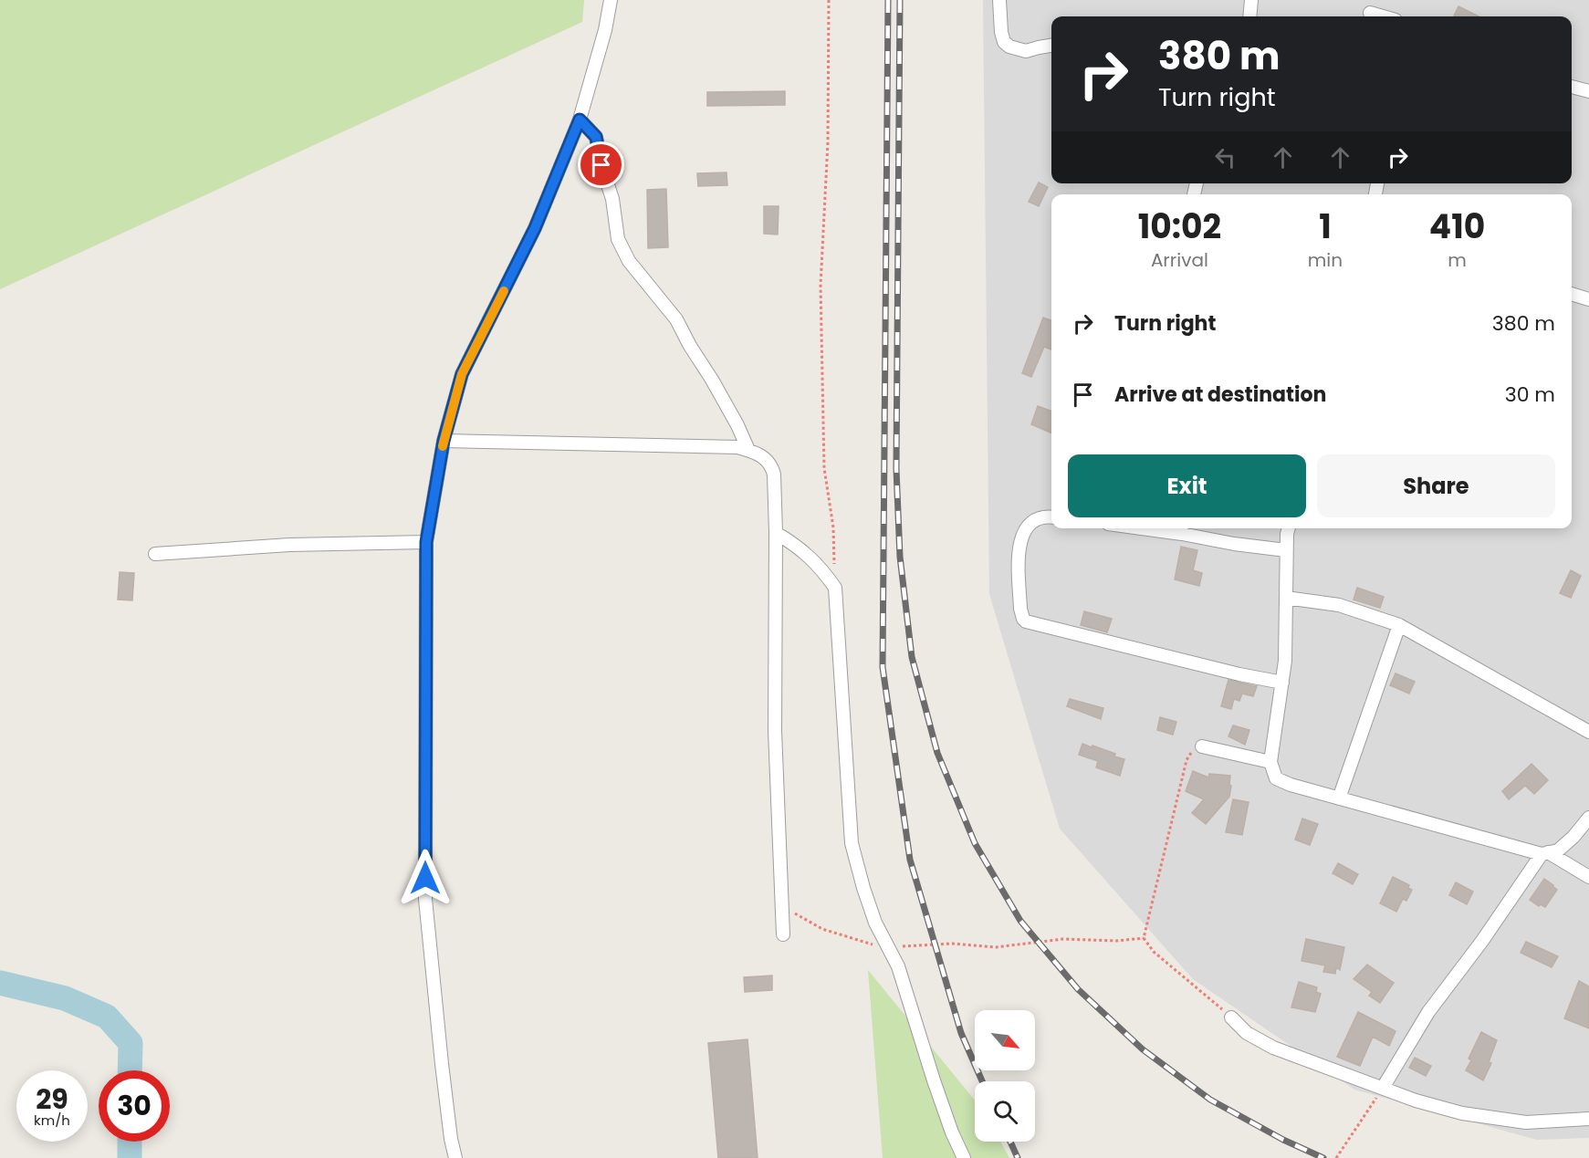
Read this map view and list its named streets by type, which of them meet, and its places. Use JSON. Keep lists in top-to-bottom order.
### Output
{
  "north": "bottom right",
  "page": {
    "turn": ["380 m", "Turn right"],
    "eta": [
      "10:02",
      "Arrival",
      "1",
      "min",
      "410",
      "m"
    ],
    "list": [
      {
        "name": "Turn right",
        "value": "380 m"
      },
      {
        "name": "Arrive at destination",
        "value": "30 m"
      }
    ],
    "buttons": ["Exit", "Share"],
    "speed": "29 km/h",
    "limit": "30"
  }
}
